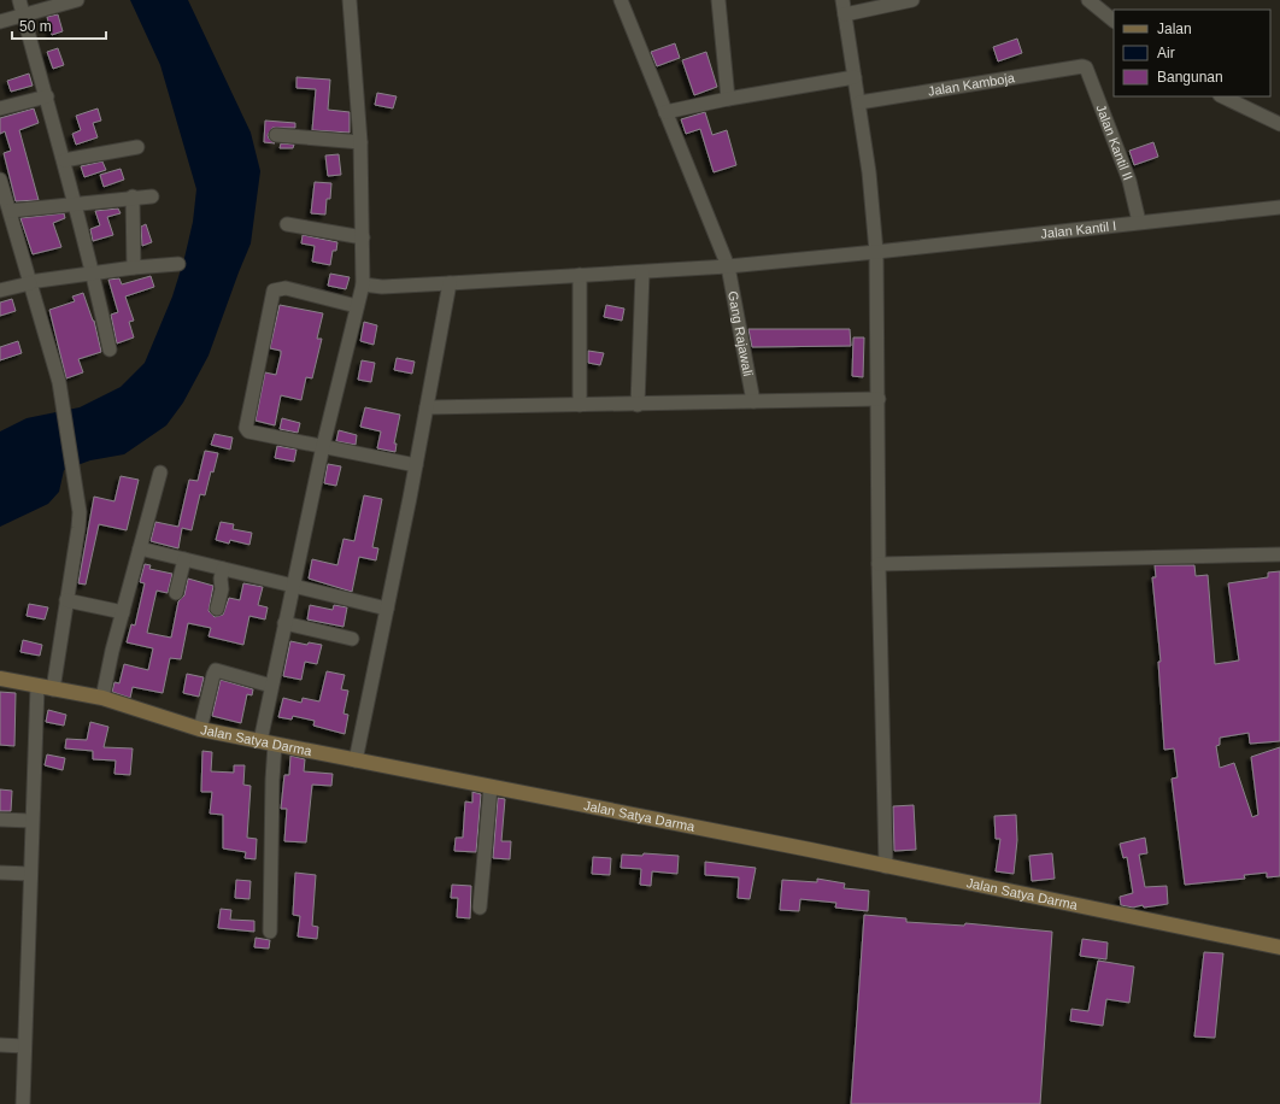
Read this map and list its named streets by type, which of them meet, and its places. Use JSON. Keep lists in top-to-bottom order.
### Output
{
  "streets": {
    "main road": ["Jalan Satya Darma"],
    "street": [
      "Jalan Kamboja",
      "Jalan Kantil II",
      "Jalan Kantil I",
      "Gang Rajawali"
    ]
  },
  "crossings": [
    ["Jalan Kamboja", "Jalan Kantil II"],
    ["Jalan Kantil II", "Jalan Kantil I"],
    ["Jalan Kantil I", "Gang Rajawali"]
  ],
  "legend": ["Jalan", "Air", "Bangunan"],
  "scale_bar": "50 m"
}
